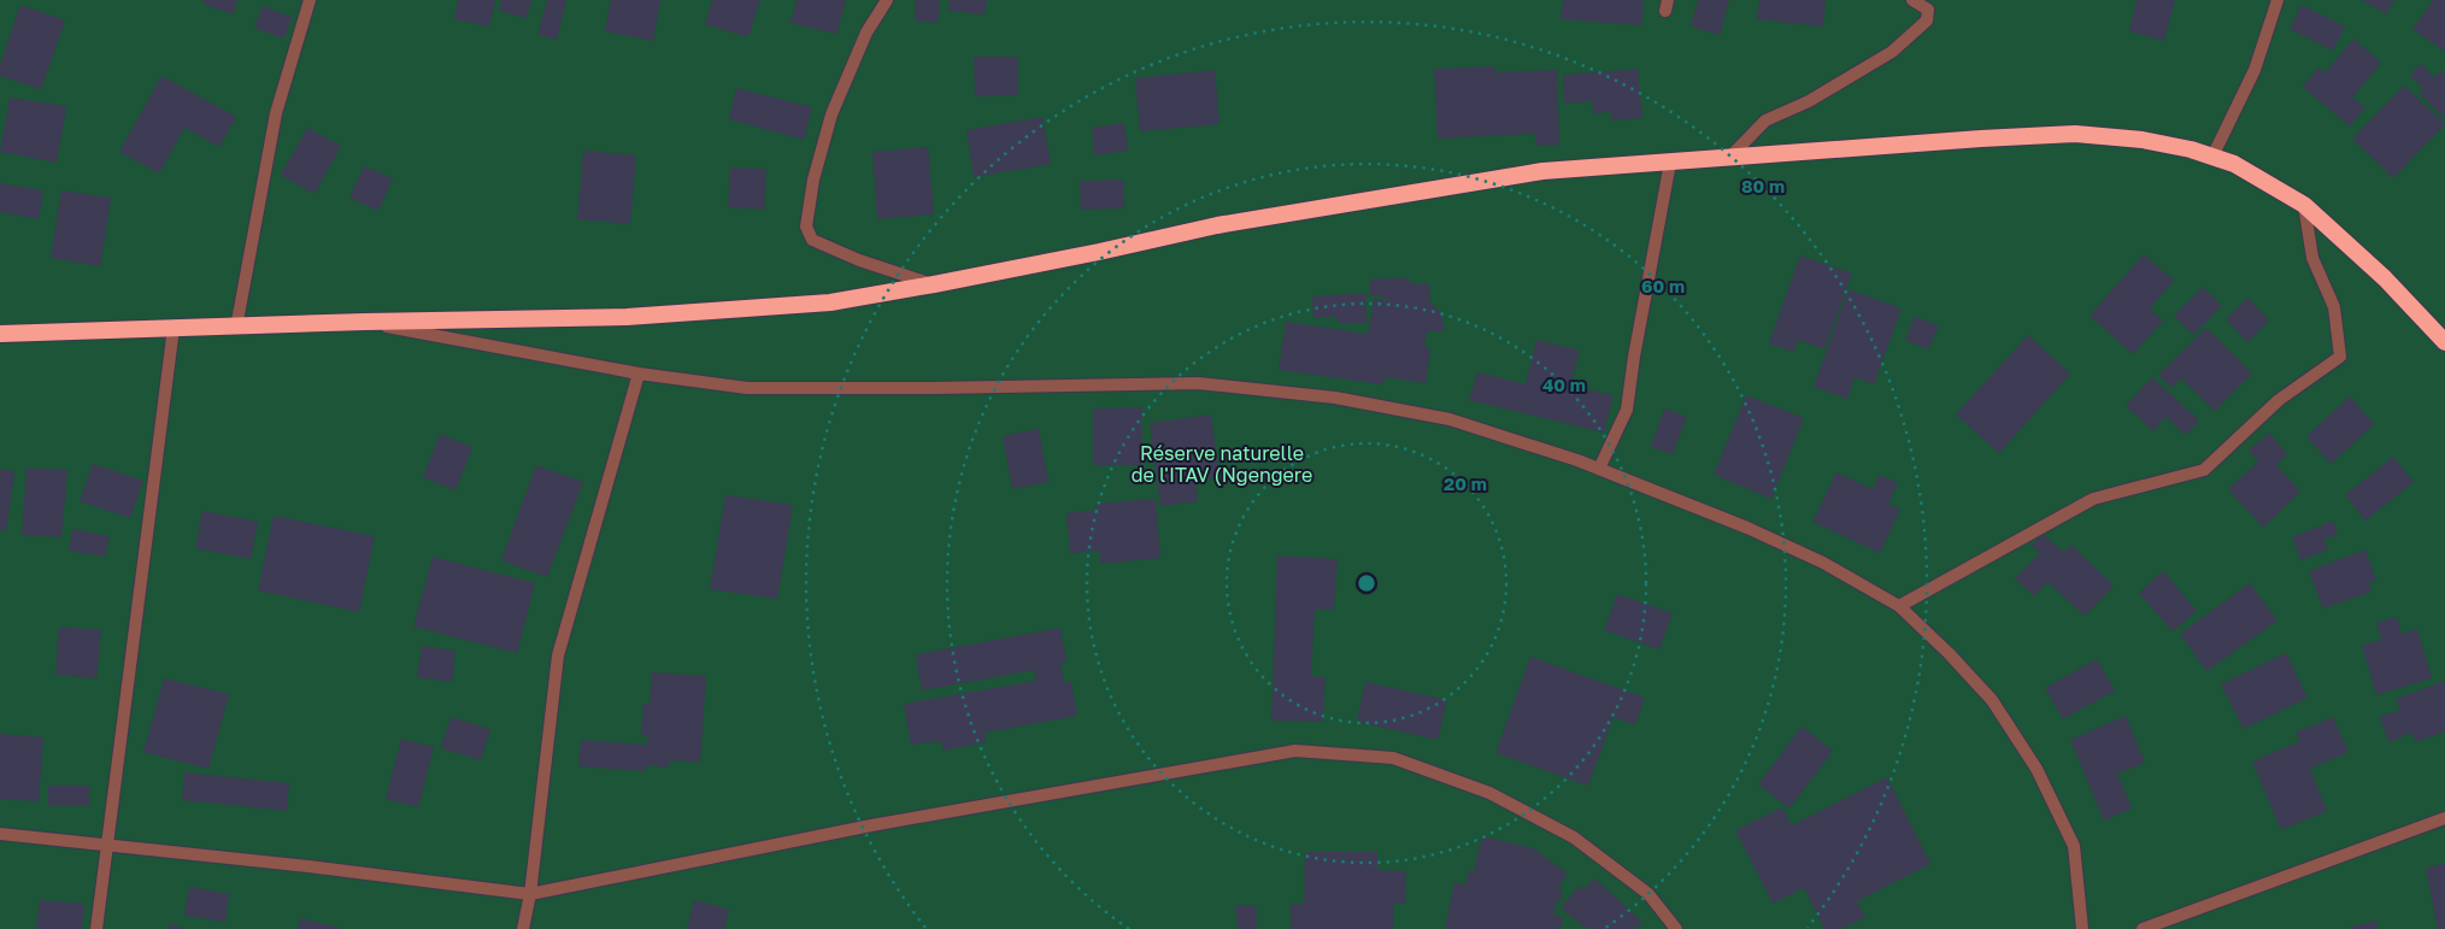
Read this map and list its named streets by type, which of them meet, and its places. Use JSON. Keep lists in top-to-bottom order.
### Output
{
  "parks": ["Réserve naturelle de l'ITAV (Ngengere"],
  "rings": [
    "80 m",
    "60 m",
    "40 m",
    "20 m"
  ]
}
